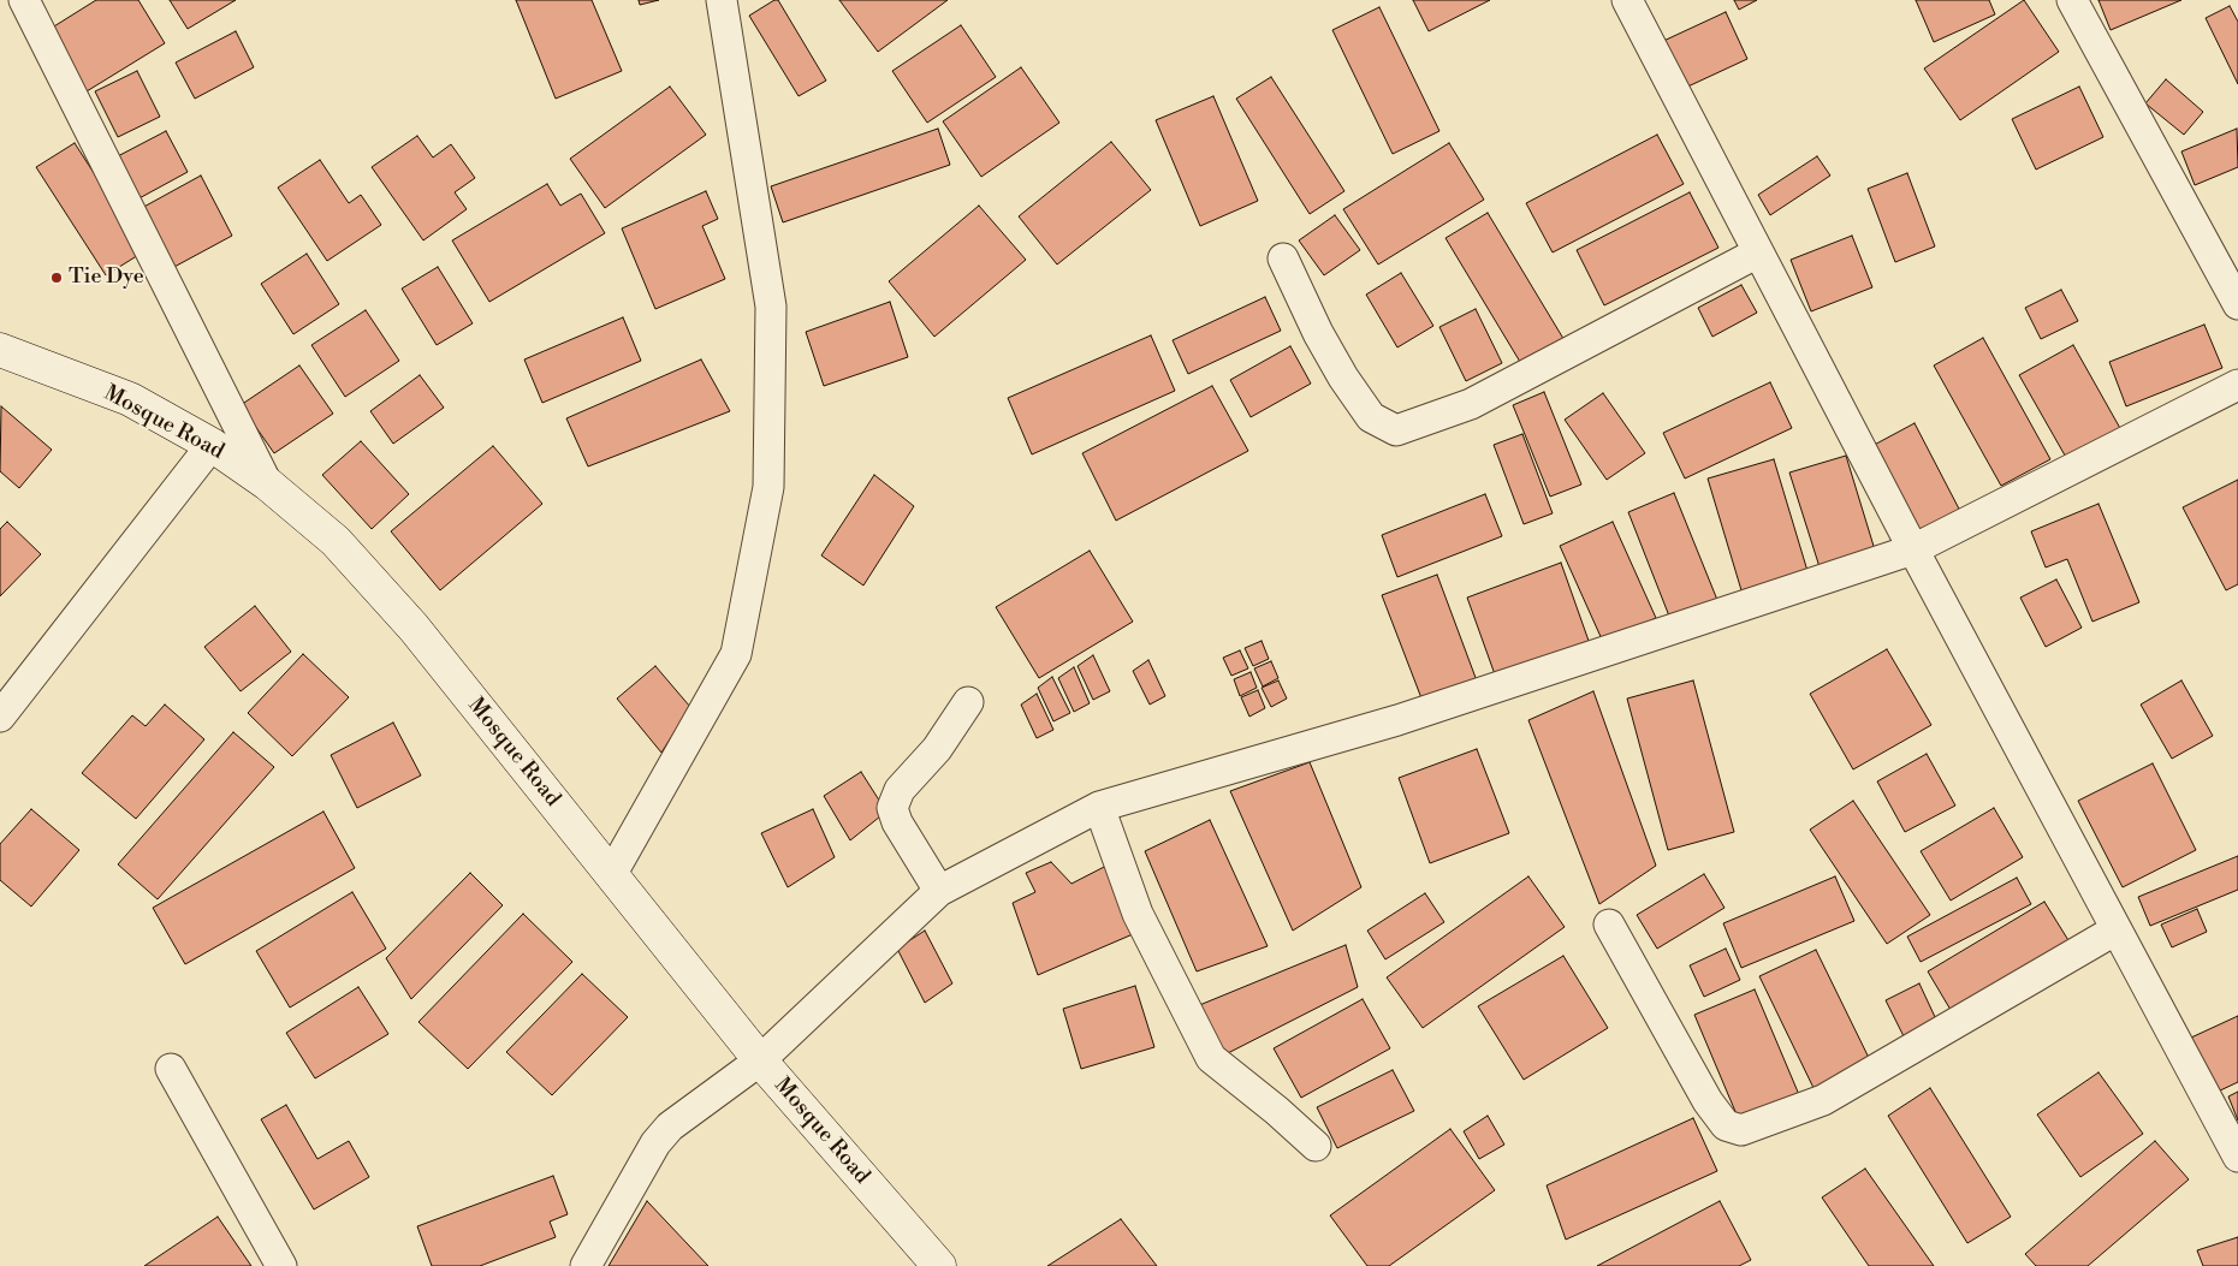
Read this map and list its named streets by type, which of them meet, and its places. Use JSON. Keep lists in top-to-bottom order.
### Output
{
  "streets": {
    "street": ["Mosque Road"]
  },
  "places": ["Tie Dye"]
}
